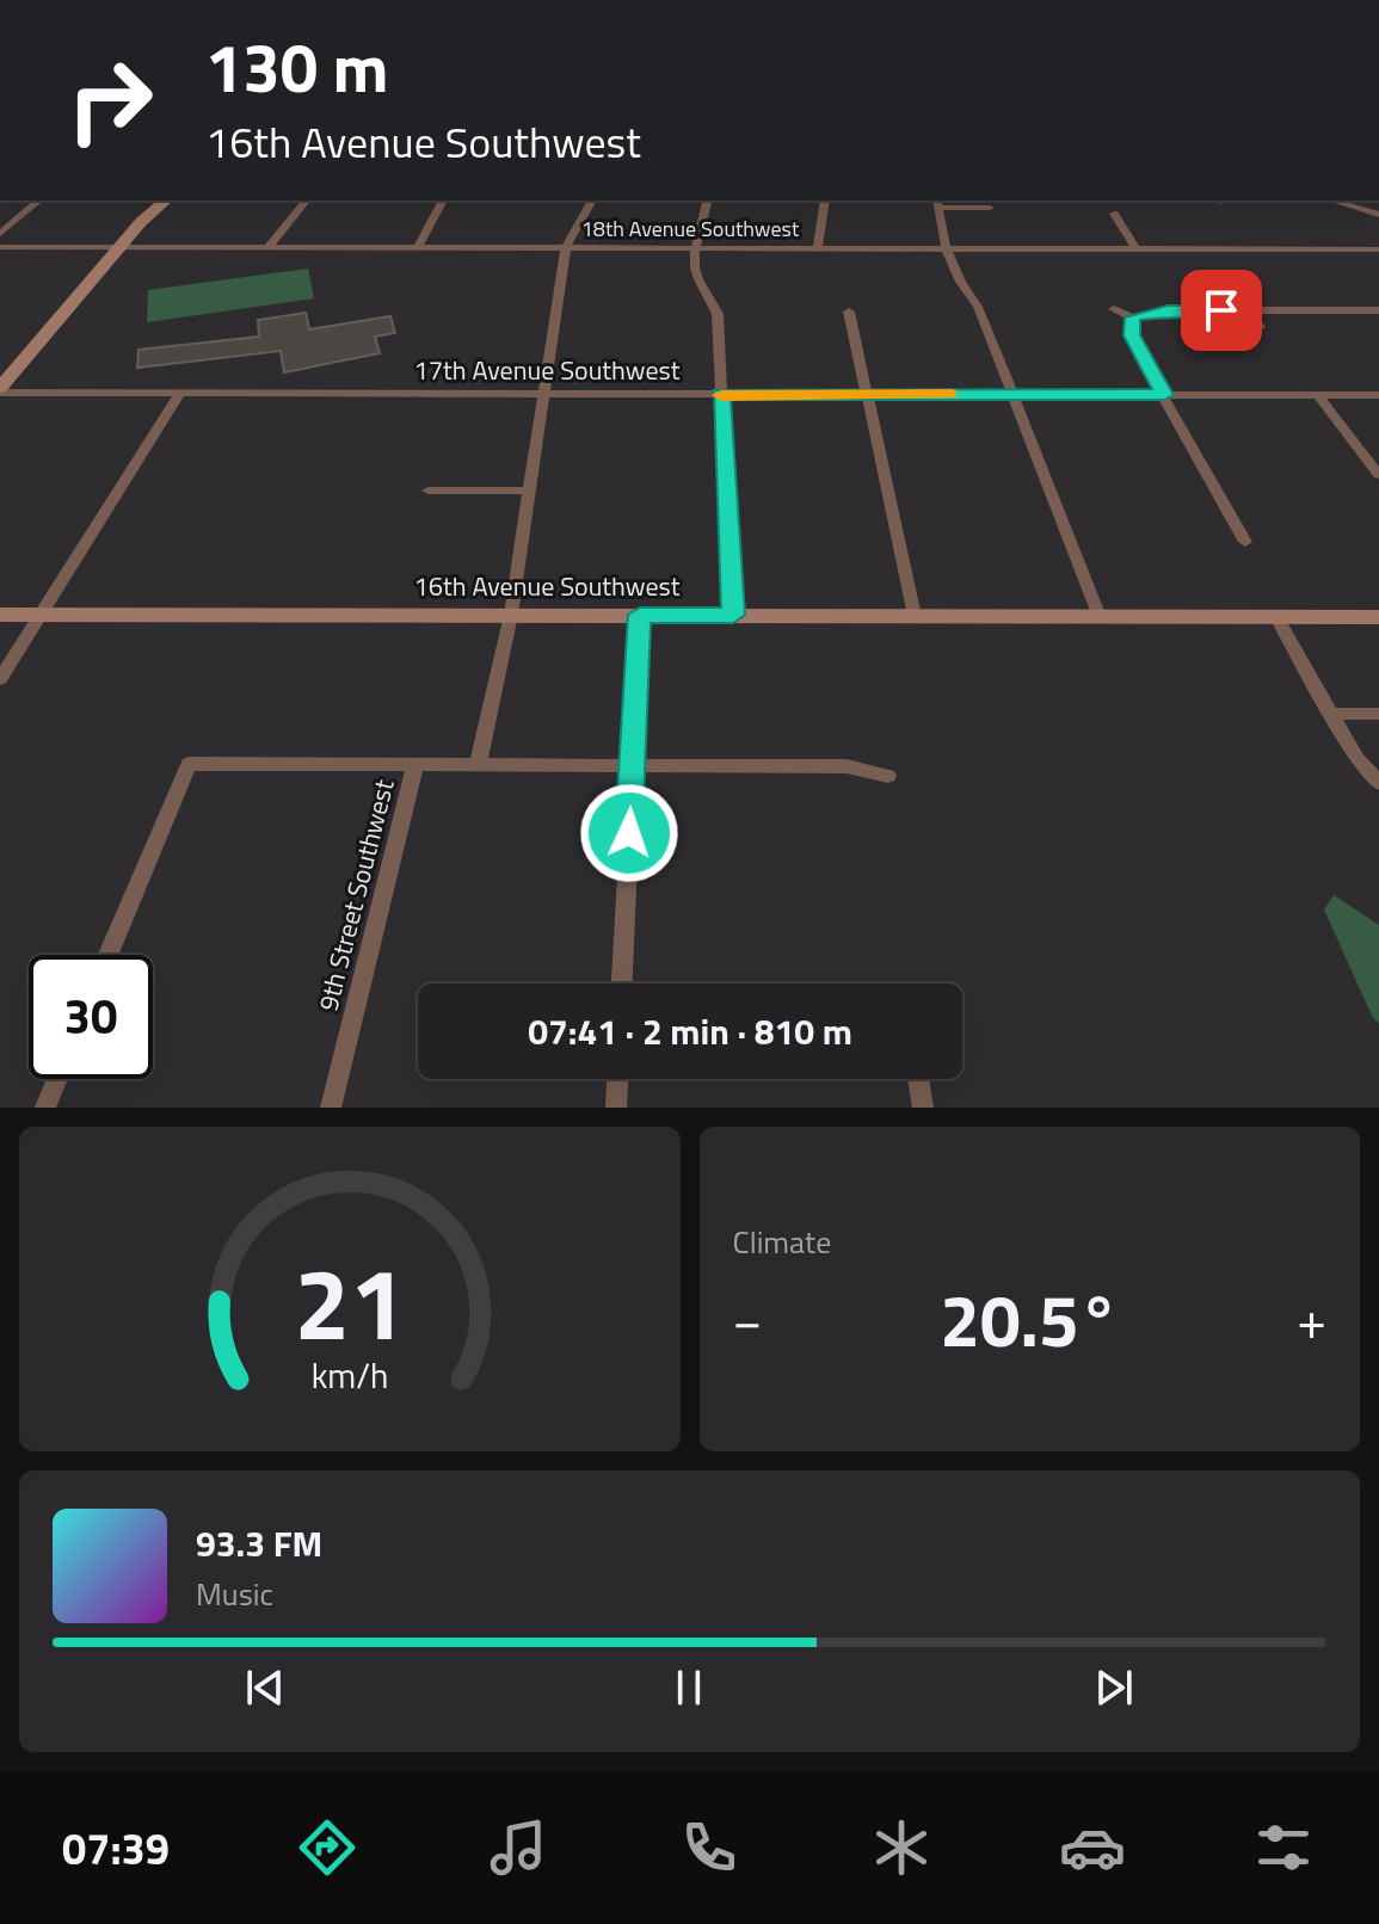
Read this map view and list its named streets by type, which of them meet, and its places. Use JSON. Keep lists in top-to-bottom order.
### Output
{
  "streets": {
    "street": [
      "18th Avenue Southwest",
      "17th Avenue Southwest",
      "16th Avenue Southwest",
      "9th Street Southwest"
    ]
  },
  "page": {
    "turn": ["130 m", "16th Avenue Southwest"],
    "limit": "30",
    "trip": "07:41 · 2 min · 810 m",
    "tile": "Climate",
    "heat": ["−", "20.5°", "+"],
    "song": ["93.3 FM", "Music"],
    "tabs": "07:39",
    "gauge": ["21", "km/h"]
  }
}
